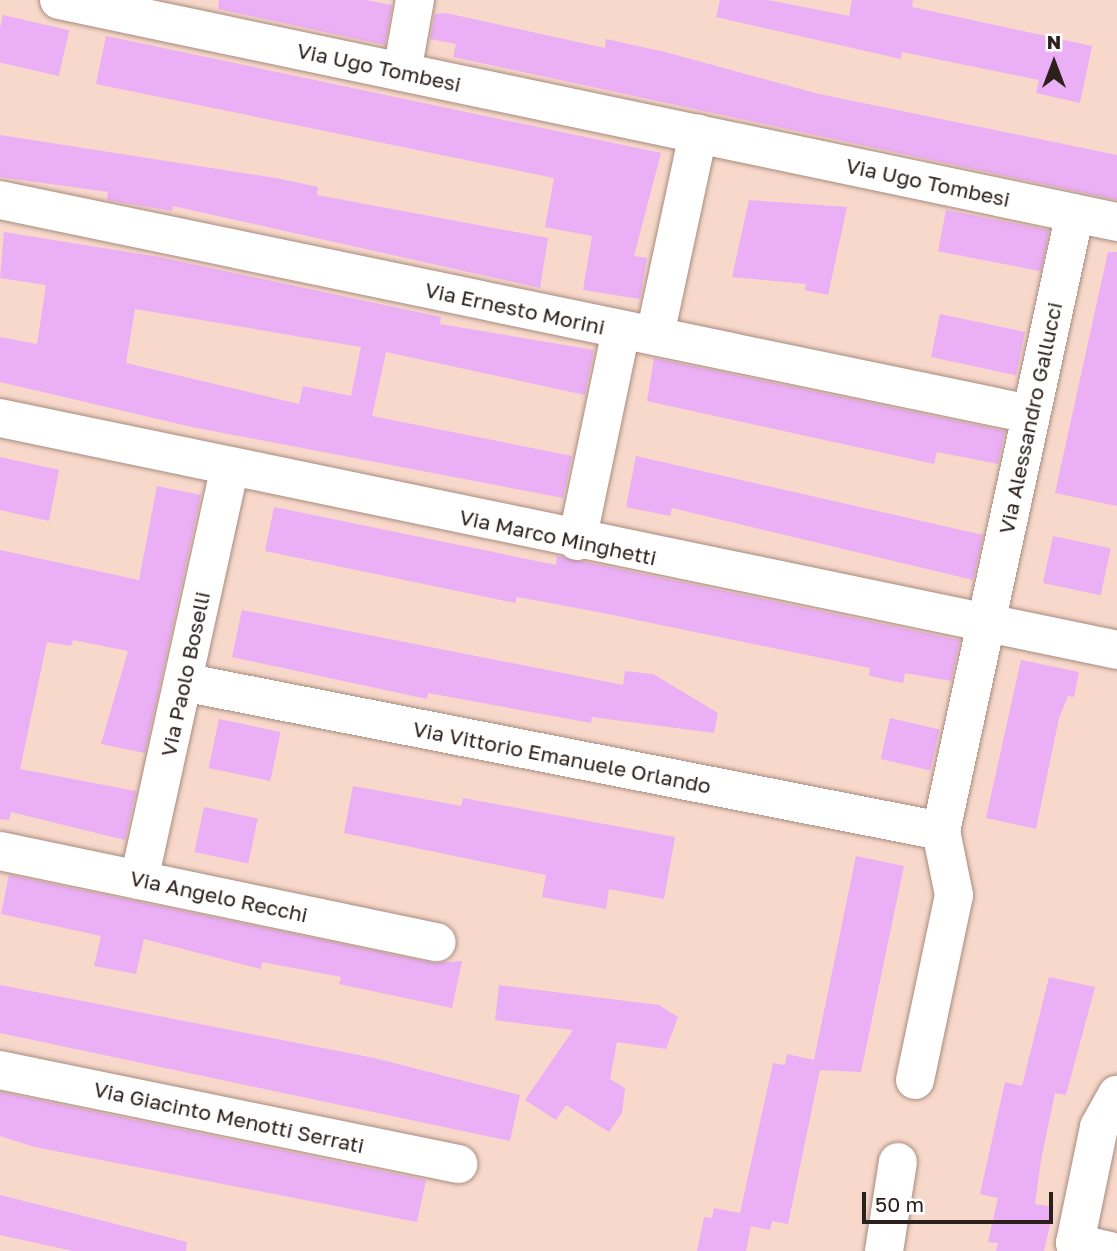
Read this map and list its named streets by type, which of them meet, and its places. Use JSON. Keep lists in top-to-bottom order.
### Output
{
  "streets": {
    "street": [
      "Via Ugo Tombesi",
      "Via Ernesto Morini",
      "Via Alessandro Gallucci",
      "Via Marco Minghetti",
      "Via Paolo Boselli",
      "Via Vittorio Emanuele Orlando",
      "Via Angelo Recchi",
      "Via Giacinto Menotti Serrati"
    ]
  },
  "crossings": [
    ["Via Ugo Tombesi", "Via Alessandro Gallucci"],
    ["Via Ernesto Morini", "Via Alessandro Gallucci"],
    ["Via Alessandro Gallucci", "Via Marco Minghetti"],
    ["Via Alessandro Gallucci", "Via Vittorio Emanuele Orlando"],
    ["Via Marco Minghetti", "Via Paolo Boselli"],
    ["Via Paolo Boselli", "Via Vittorio Emanuele Orlando"],
    ["Via Paolo Boselli", "Via Angelo Recchi"]
  ],
  "scale_bar": "50 m",
  "north": "top"
}
